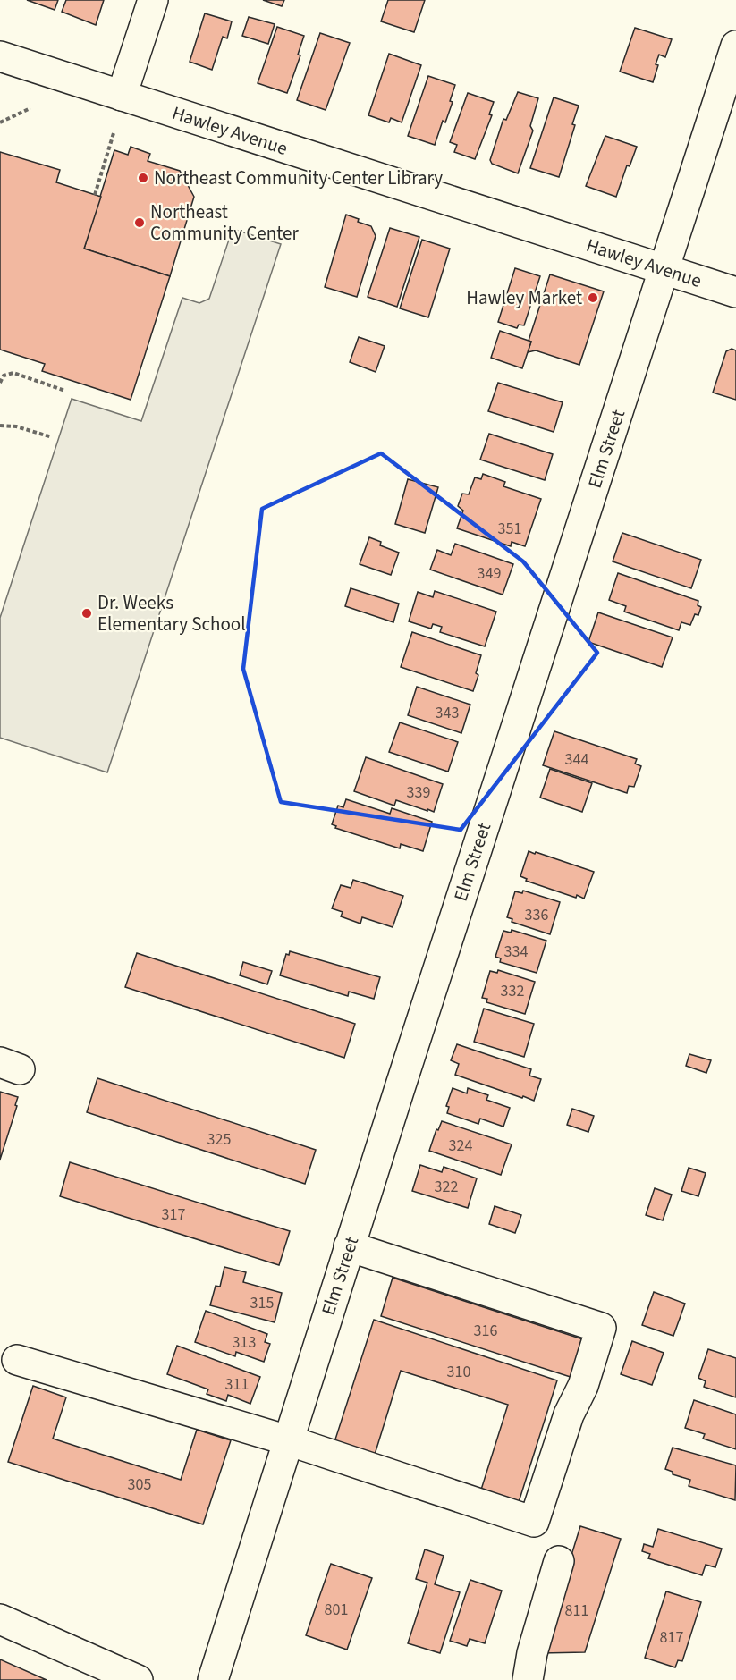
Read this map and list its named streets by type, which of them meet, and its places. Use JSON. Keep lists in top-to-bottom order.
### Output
{
  "streets": {
    "street": ["Hawley Avenue", "Elm Street"]
  },
  "crossings": [
    ["Hawley Avenue", "Elm Street"]
  ],
  "places": [
    "Northeast Community Center Library",
    "Northeast Community Center",
    "Hawley Market",
    "Dr. Weeks Elementary School"
  ],
  "house_numbers": [
    "351",
    "349",
    "343",
    "344",
    "339",
    "336",
    "334",
    "332",
    "325",
    "324",
    "322",
    "317",
    "315",
    "316",
    "313",
    "310",
    "311",
    "305",
    "801",
    "811",
    "817"
  ]
}
